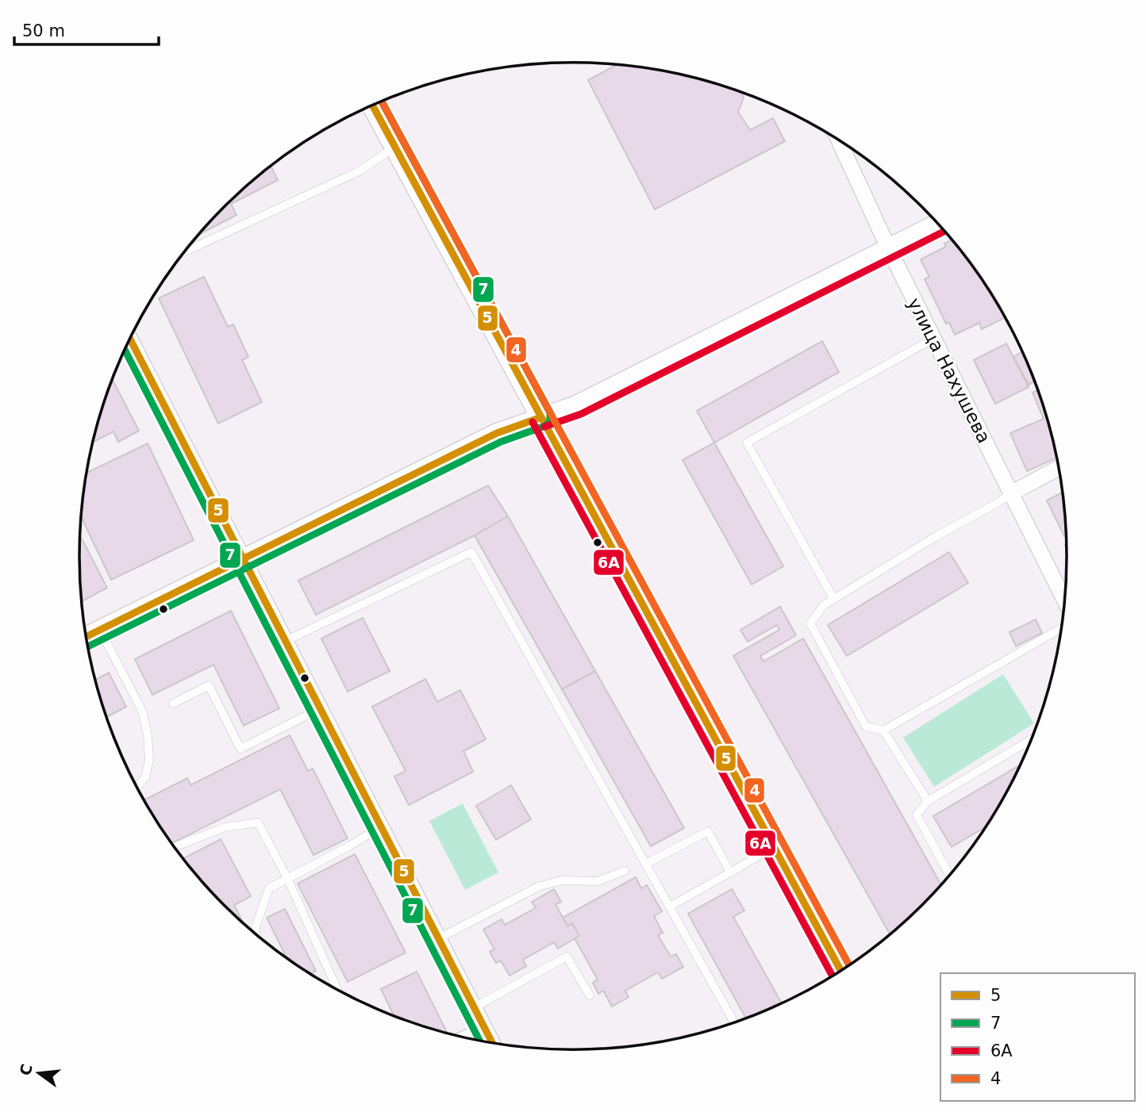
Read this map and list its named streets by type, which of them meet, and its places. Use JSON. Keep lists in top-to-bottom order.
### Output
{
  "streets": {
    "street": ["улица Нахушева"]
  },
  "lines": [
    "transit line 4",
    "transit line 7",
    "transit line 5",
    "transit line 6А"
  ],
  "legend": [
    "5",
    "7",
    "6А",
    "4"
  ],
  "scale_bar": "50 m",
  "north": "left"
}
